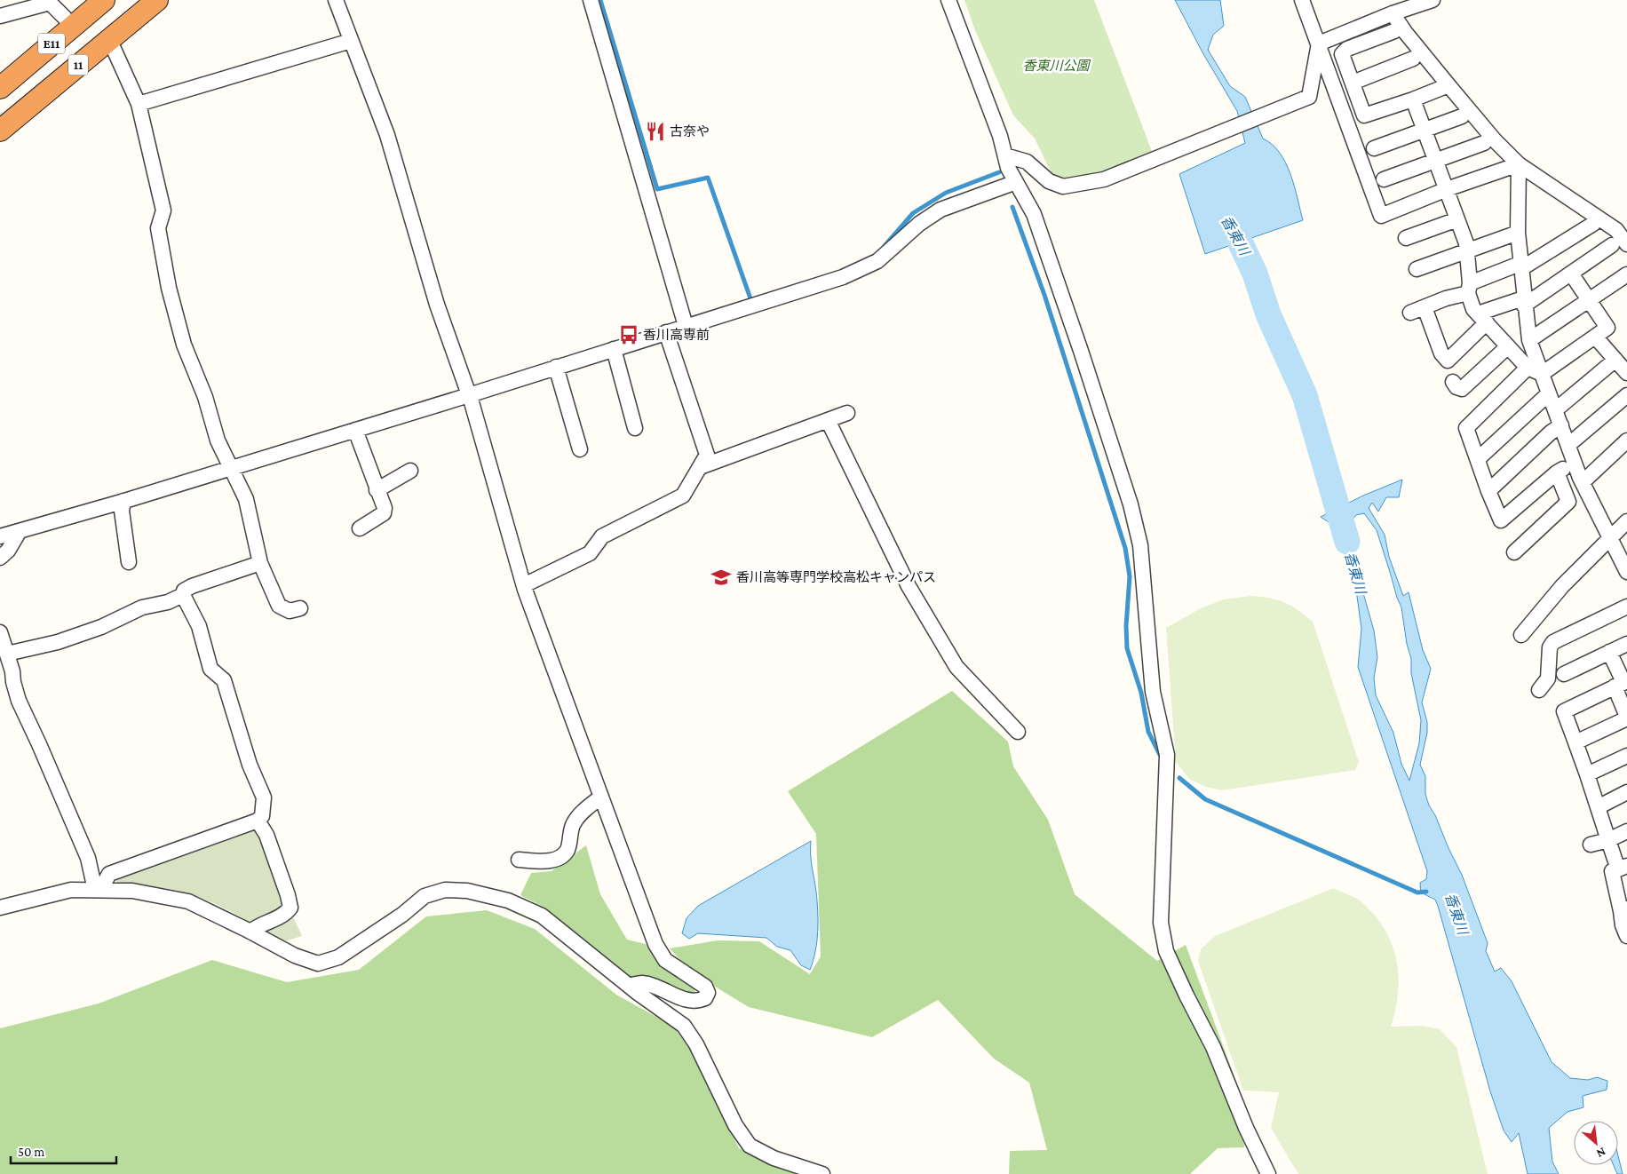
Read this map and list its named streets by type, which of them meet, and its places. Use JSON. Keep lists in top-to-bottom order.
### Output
{
  "streets": {
    "highway": ["E11", "11"]
  },
  "water": ["香東川"],
  "parks": ["香東川公園"],
  "places": {
    "restaurant": ["古奈や"],
    "bus stop": ["香川高専前"],
    "school or university": ["香川高等専門学校高松キャンパス"]
  },
  "scale_bar": "50 m",
  "north": "bottom right"
}
